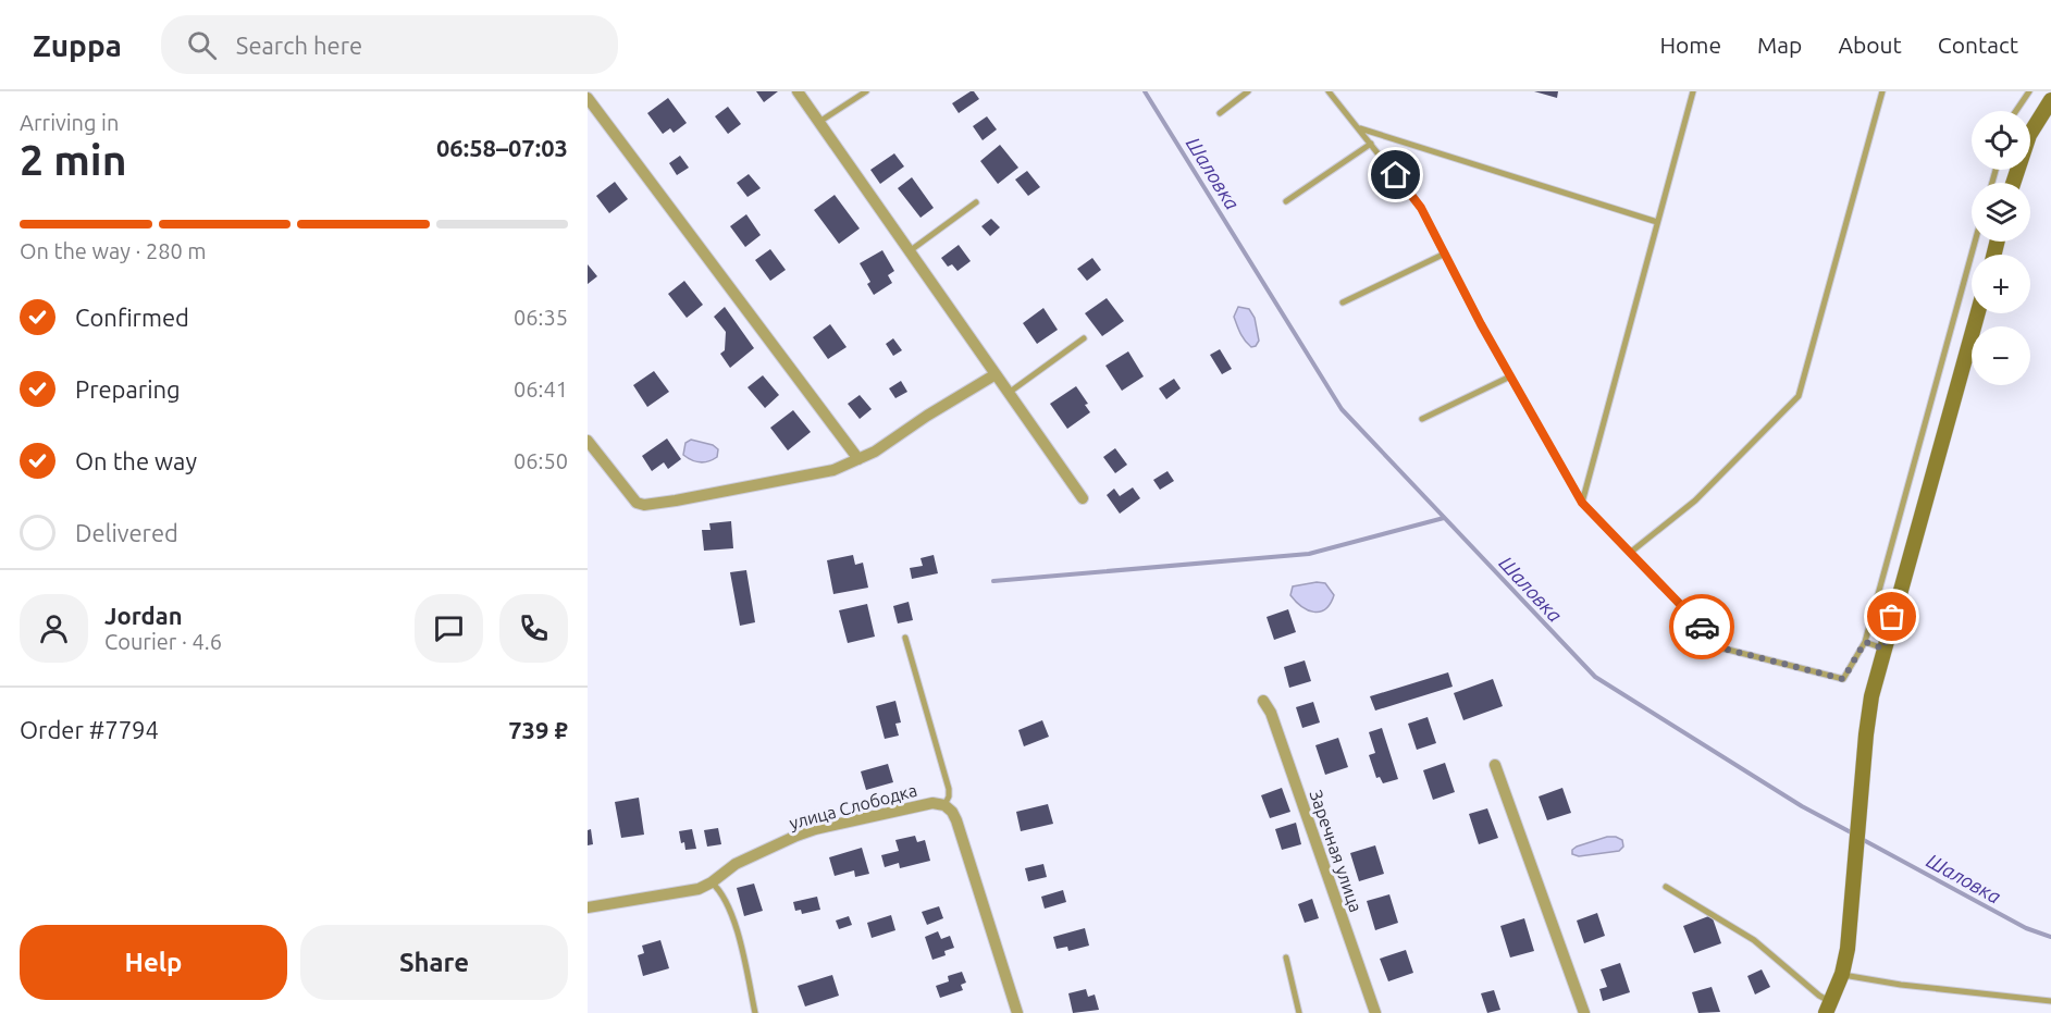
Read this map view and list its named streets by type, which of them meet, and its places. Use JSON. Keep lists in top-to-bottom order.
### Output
{
  "streets": {
    "street": ["улица Слободка", "Заречная улица"]
  },
  "water": ["Шаловка"],
  "page": {
    "header": "Zuppa",
    "search": "Search here",
    "nav": [
      "Home",
      "Map",
      "About",
      "Contact"
    ],
    "heading": ["2 min", "Arriving in", "06:58–07:03"],
    "panel": [
      "Jordan",
      "Courier · 4.6",
      "Order #7794",
      "739 ₽"
    ],
    "map_buttons": ["+", "−"],
    "bar": "On the way · 280 m",
    "list": [
      ["Confirmed", "06:35"],
      ["Preparing", "06:41"],
      ["On the way", "06:50"],
      "Delivered"
    ],
    "buttons": ["Help", "Share"]
  }
}
